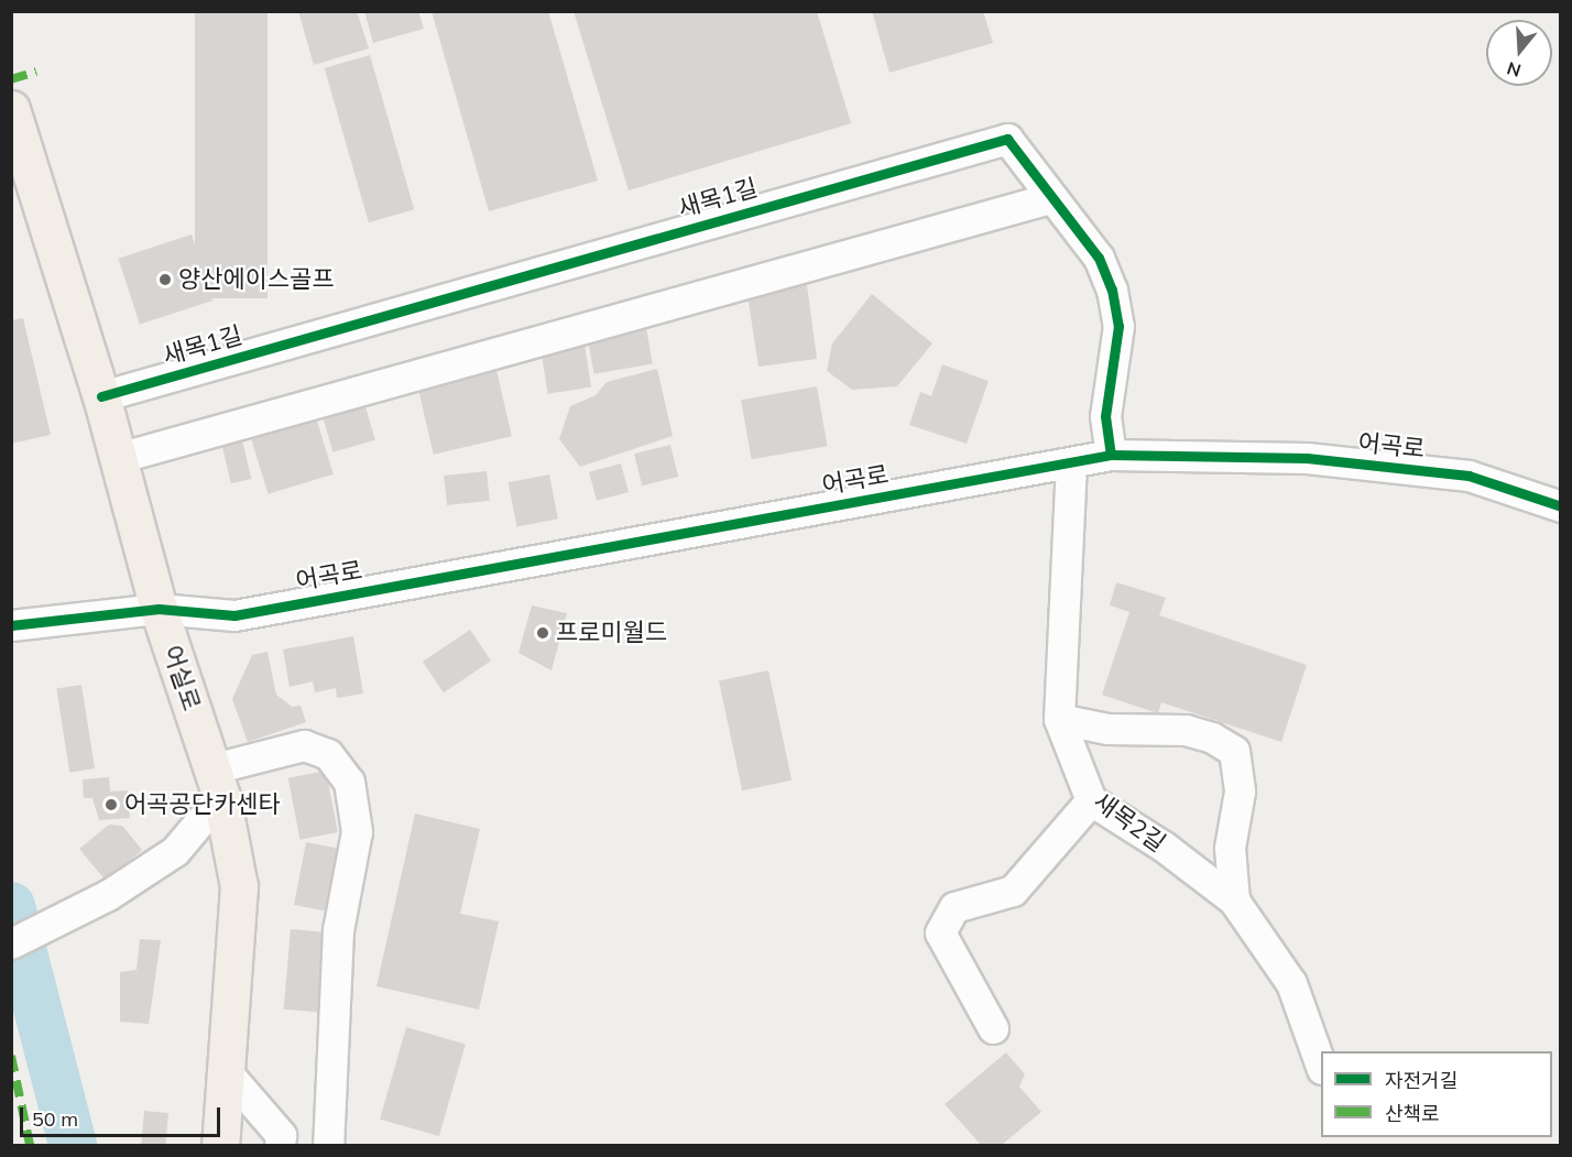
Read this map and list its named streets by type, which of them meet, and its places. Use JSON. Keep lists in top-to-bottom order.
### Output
{
  "streets": {
    "main road": ["어실로"],
    "street": ["새목1길", "어곡로", "새목2길"]
  },
  "crossings": [
    ["새목1길", "어곡로"],
    ["새목1길", "어실로"],
    ["어곡로", "어실로"],
    ["어곡로", "새목2길"]
  ],
  "places": ["양산에이스골프", "프로미월드", "어곡공단카센타"],
  "legend": ["자전거길", "산책로"],
  "scale_bar": "50 m",
  "north": "bottom"
}
